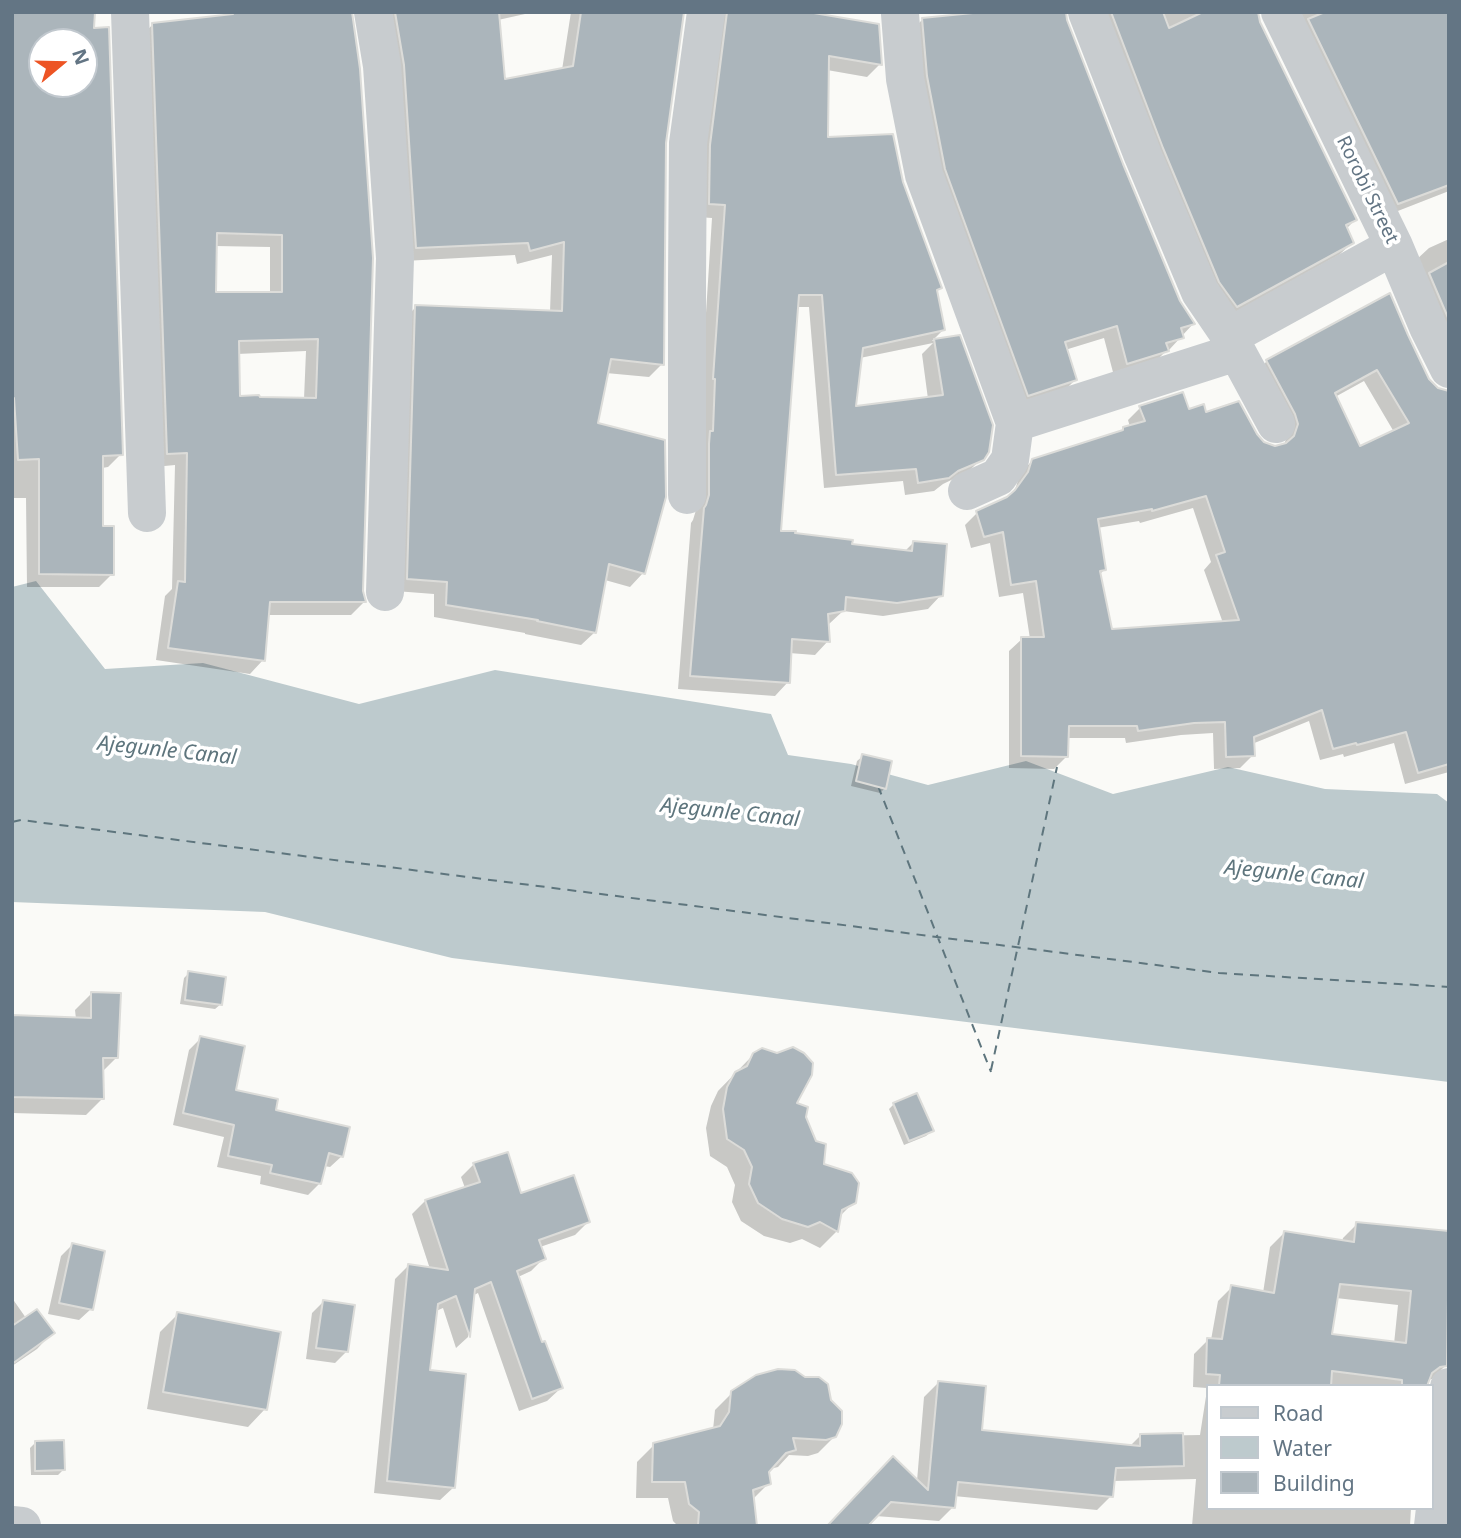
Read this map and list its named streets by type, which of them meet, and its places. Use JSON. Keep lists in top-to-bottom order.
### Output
{
  "streets": {
    "street": ["Rorobi Street"]
  },
  "water": ["Ajegunle Canal"],
  "legend": ["Road", "Water", "Building"],
  "north": "right"
}
